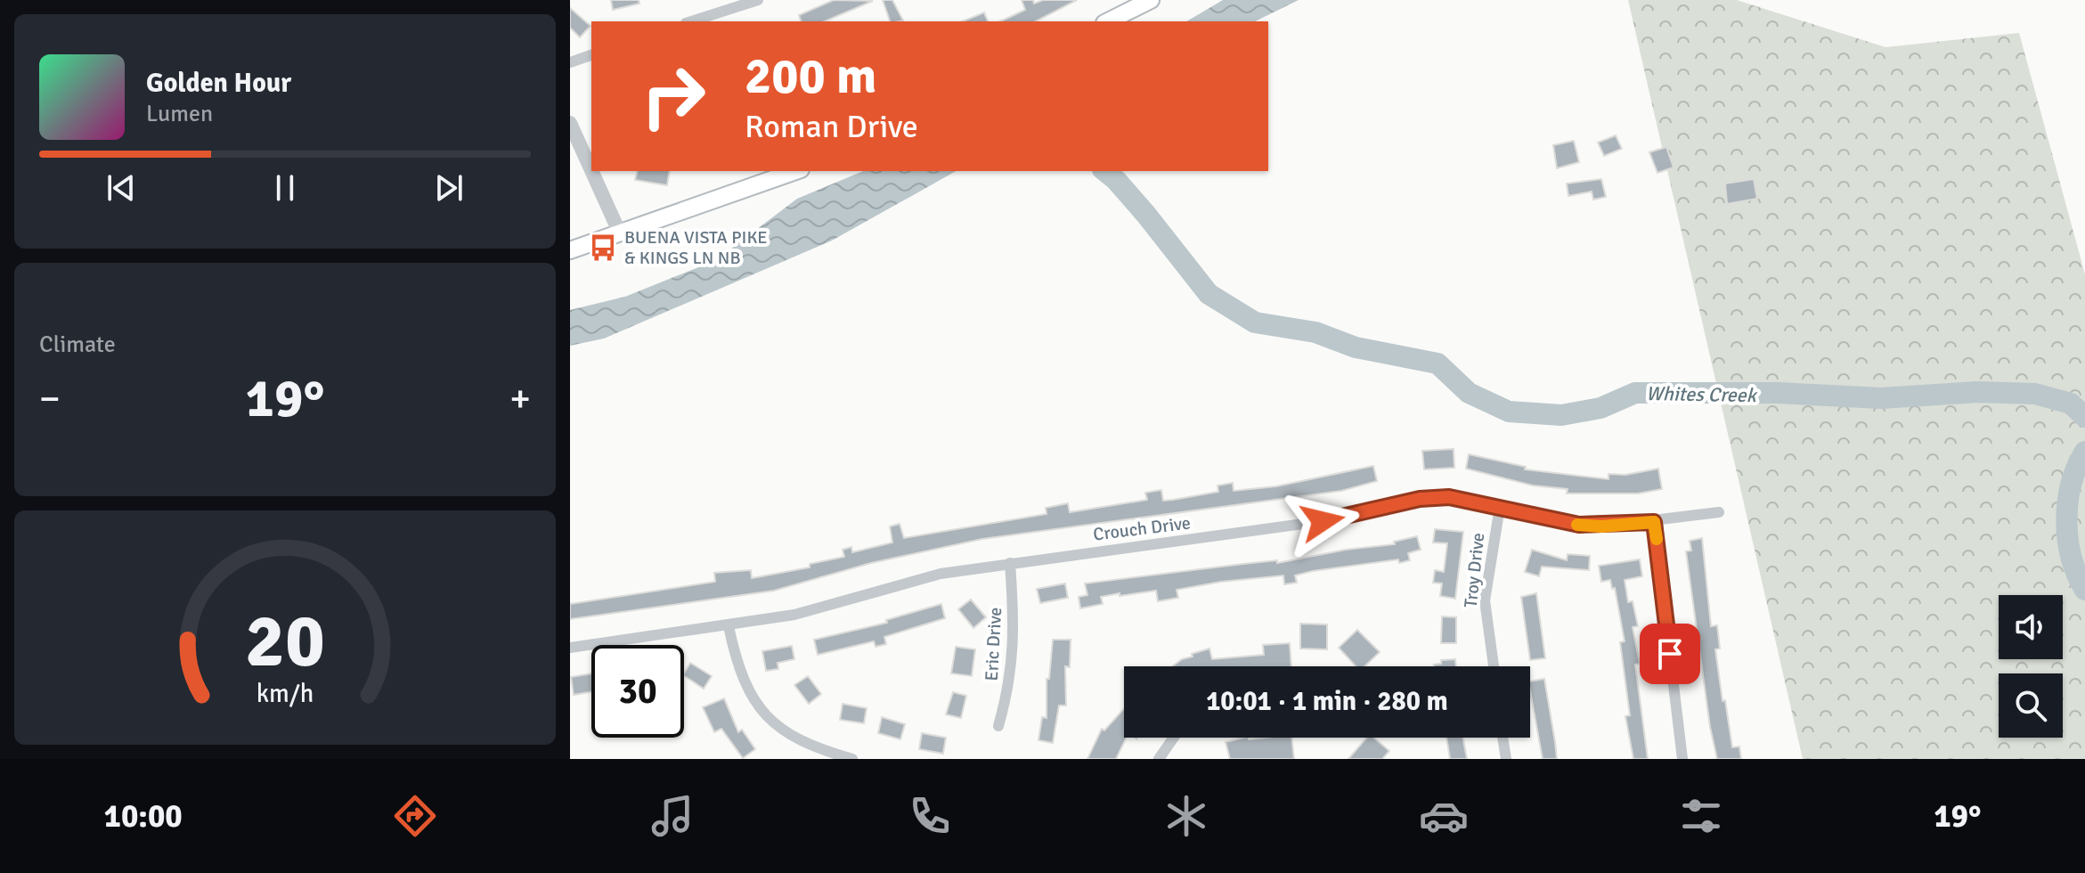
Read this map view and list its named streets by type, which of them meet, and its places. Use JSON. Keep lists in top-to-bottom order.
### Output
{
  "streets": {
    "street": ["Crouch Drive", "Troy Drive", "Eric Drive"]
  },
  "crossings": [
    ["Crouch Drive", "Troy Drive"],
    ["Crouch Drive", "Eric Drive"]
  ],
  "water": ["Whites Creek"],
  "places": {
    "bus stop": ["BUENA VISTA PIKE & KINGS LN NB"]
  },
  "page": {
    "turn": ["200 m", "Roman Drive"],
    "song": ["Golden Hour", "Lumen"],
    "tile": "Climate",
    "heat": ["−", "19°", "+"],
    "limit": "30",
    "trip": "10:01 · 1 min · 280 m",
    "tabs": ["10:00", "19°"],
    "gauge": ["20", "km/h"]
  }
}
